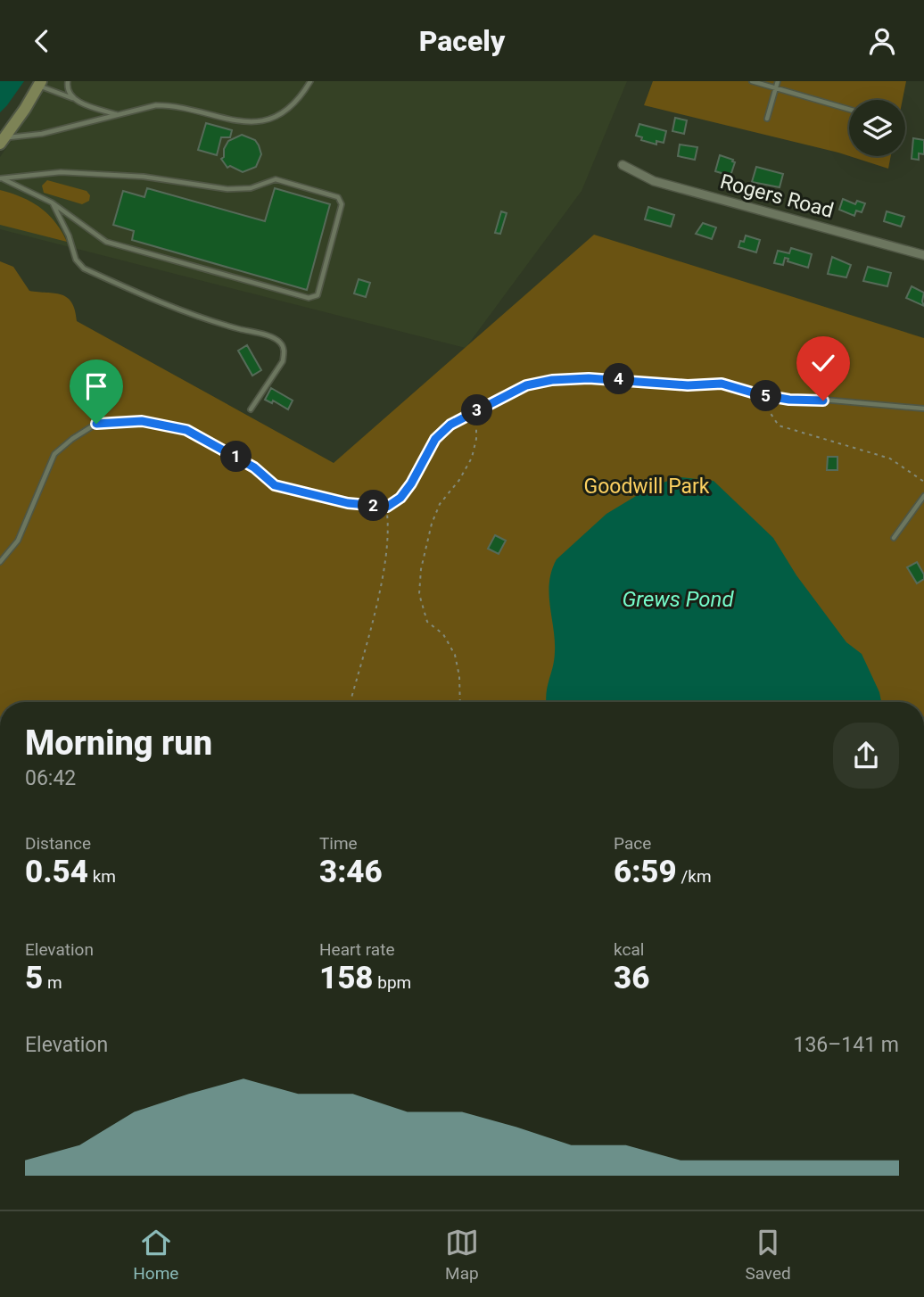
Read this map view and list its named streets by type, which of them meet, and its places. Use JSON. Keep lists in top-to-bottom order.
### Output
{
  "streets": {
    "street": ["Rogers Road"]
  },
  "water": ["Grews Pond"],
  "parks": ["Goodwill Park"],
  "page": {
    "header": "Pacely",
    "pins": [
      "4",
      "5",
      "3",
      "1",
      "2"
    ],
    "heading": ["Morning run", "06:42"],
    "stats": [
      ["Distance", "0.54 km"],
      ["Time", "3:46"],
      ["Pace", "6:59 /km"],
      ["Elevation", "5 m"],
      ["Heart rate", "158 bpm"],
      ["kcal", "36"]
    ],
    "chart": ["Elevation", "136–141 m"],
    "tabs": ["Home", "Map", "Saved"]
  }
}
